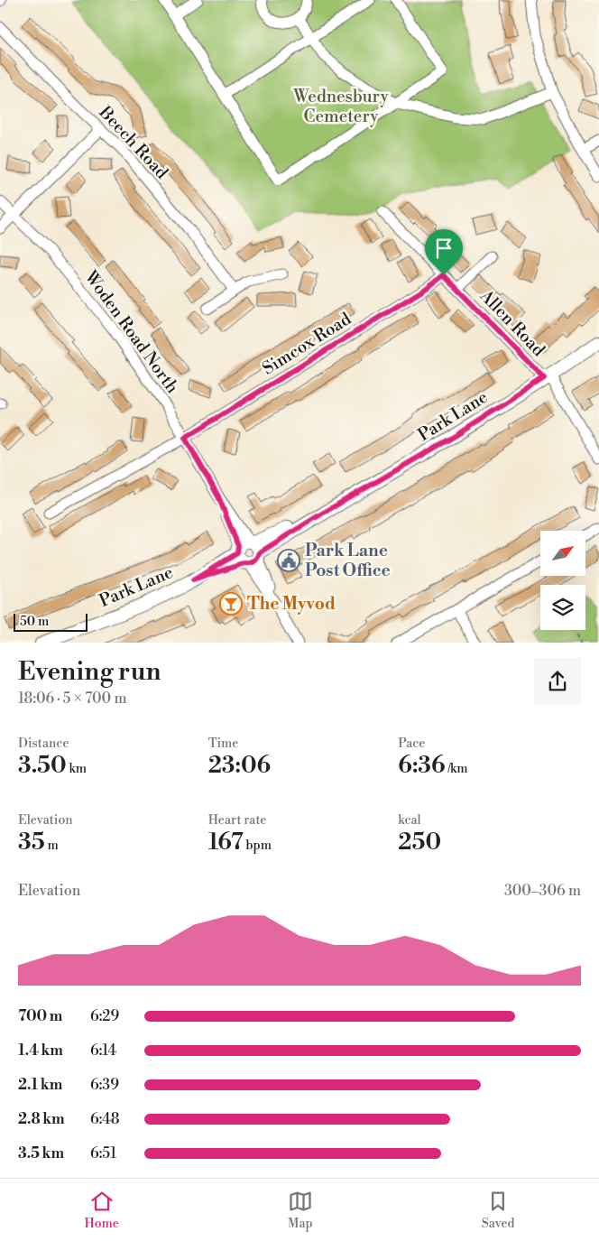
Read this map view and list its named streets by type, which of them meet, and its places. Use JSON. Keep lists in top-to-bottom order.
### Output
{
  "streets": {
    "main road": ["Park Lane"],
    "street": [
      "Beech Road",
      "Allen Road",
      "Woden Road North",
      "Simcox Road"
    ]
  },
  "crossings": [
    ["Allen Road", "Simcox Road"],
    ["Allen Road", "Park Lane"],
    ["Woden Road North", "Simcox Road"],
    ["Woden Road North", "Park Lane"]
  ],
  "parks": ["Wednesbury Cemetery"],
  "places": {
    "public building": ["Park Lane Post Office"],
    "bar": ["The Myvod"]
  },
  "scale_bar": "50 m",
  "north": "top right",
  "page": {
    "scale": "50 m",
    "heading": ["Evening run", "18:06 · 5 × 700 m"],
    "stats": [
      ["Distance", "3.50 km"],
      ["Time", "23:06"],
      ["Pace", "6:36 /km"],
      ["Elevation", "35 m"],
      ["Heart rate", "167 bpm"],
      ["kcal", "250"]
    ],
    "chart": ["Elevation", "300–306 m"],
    "list": [
      {
        "name": "700 m",
        "note": "6:29"
      },
      {
        "name": "1.4 km",
        "note": "6:14"
      },
      {
        "name": "2.1 km",
        "note": "6:39"
      },
      {
        "name": "2.8 km",
        "note": "6:48"
      },
      {
        "name": "3.5 km",
        "note": "6:51"
      }
    ],
    "tabs": ["Home", "Map", "Saved"]
  }
}
